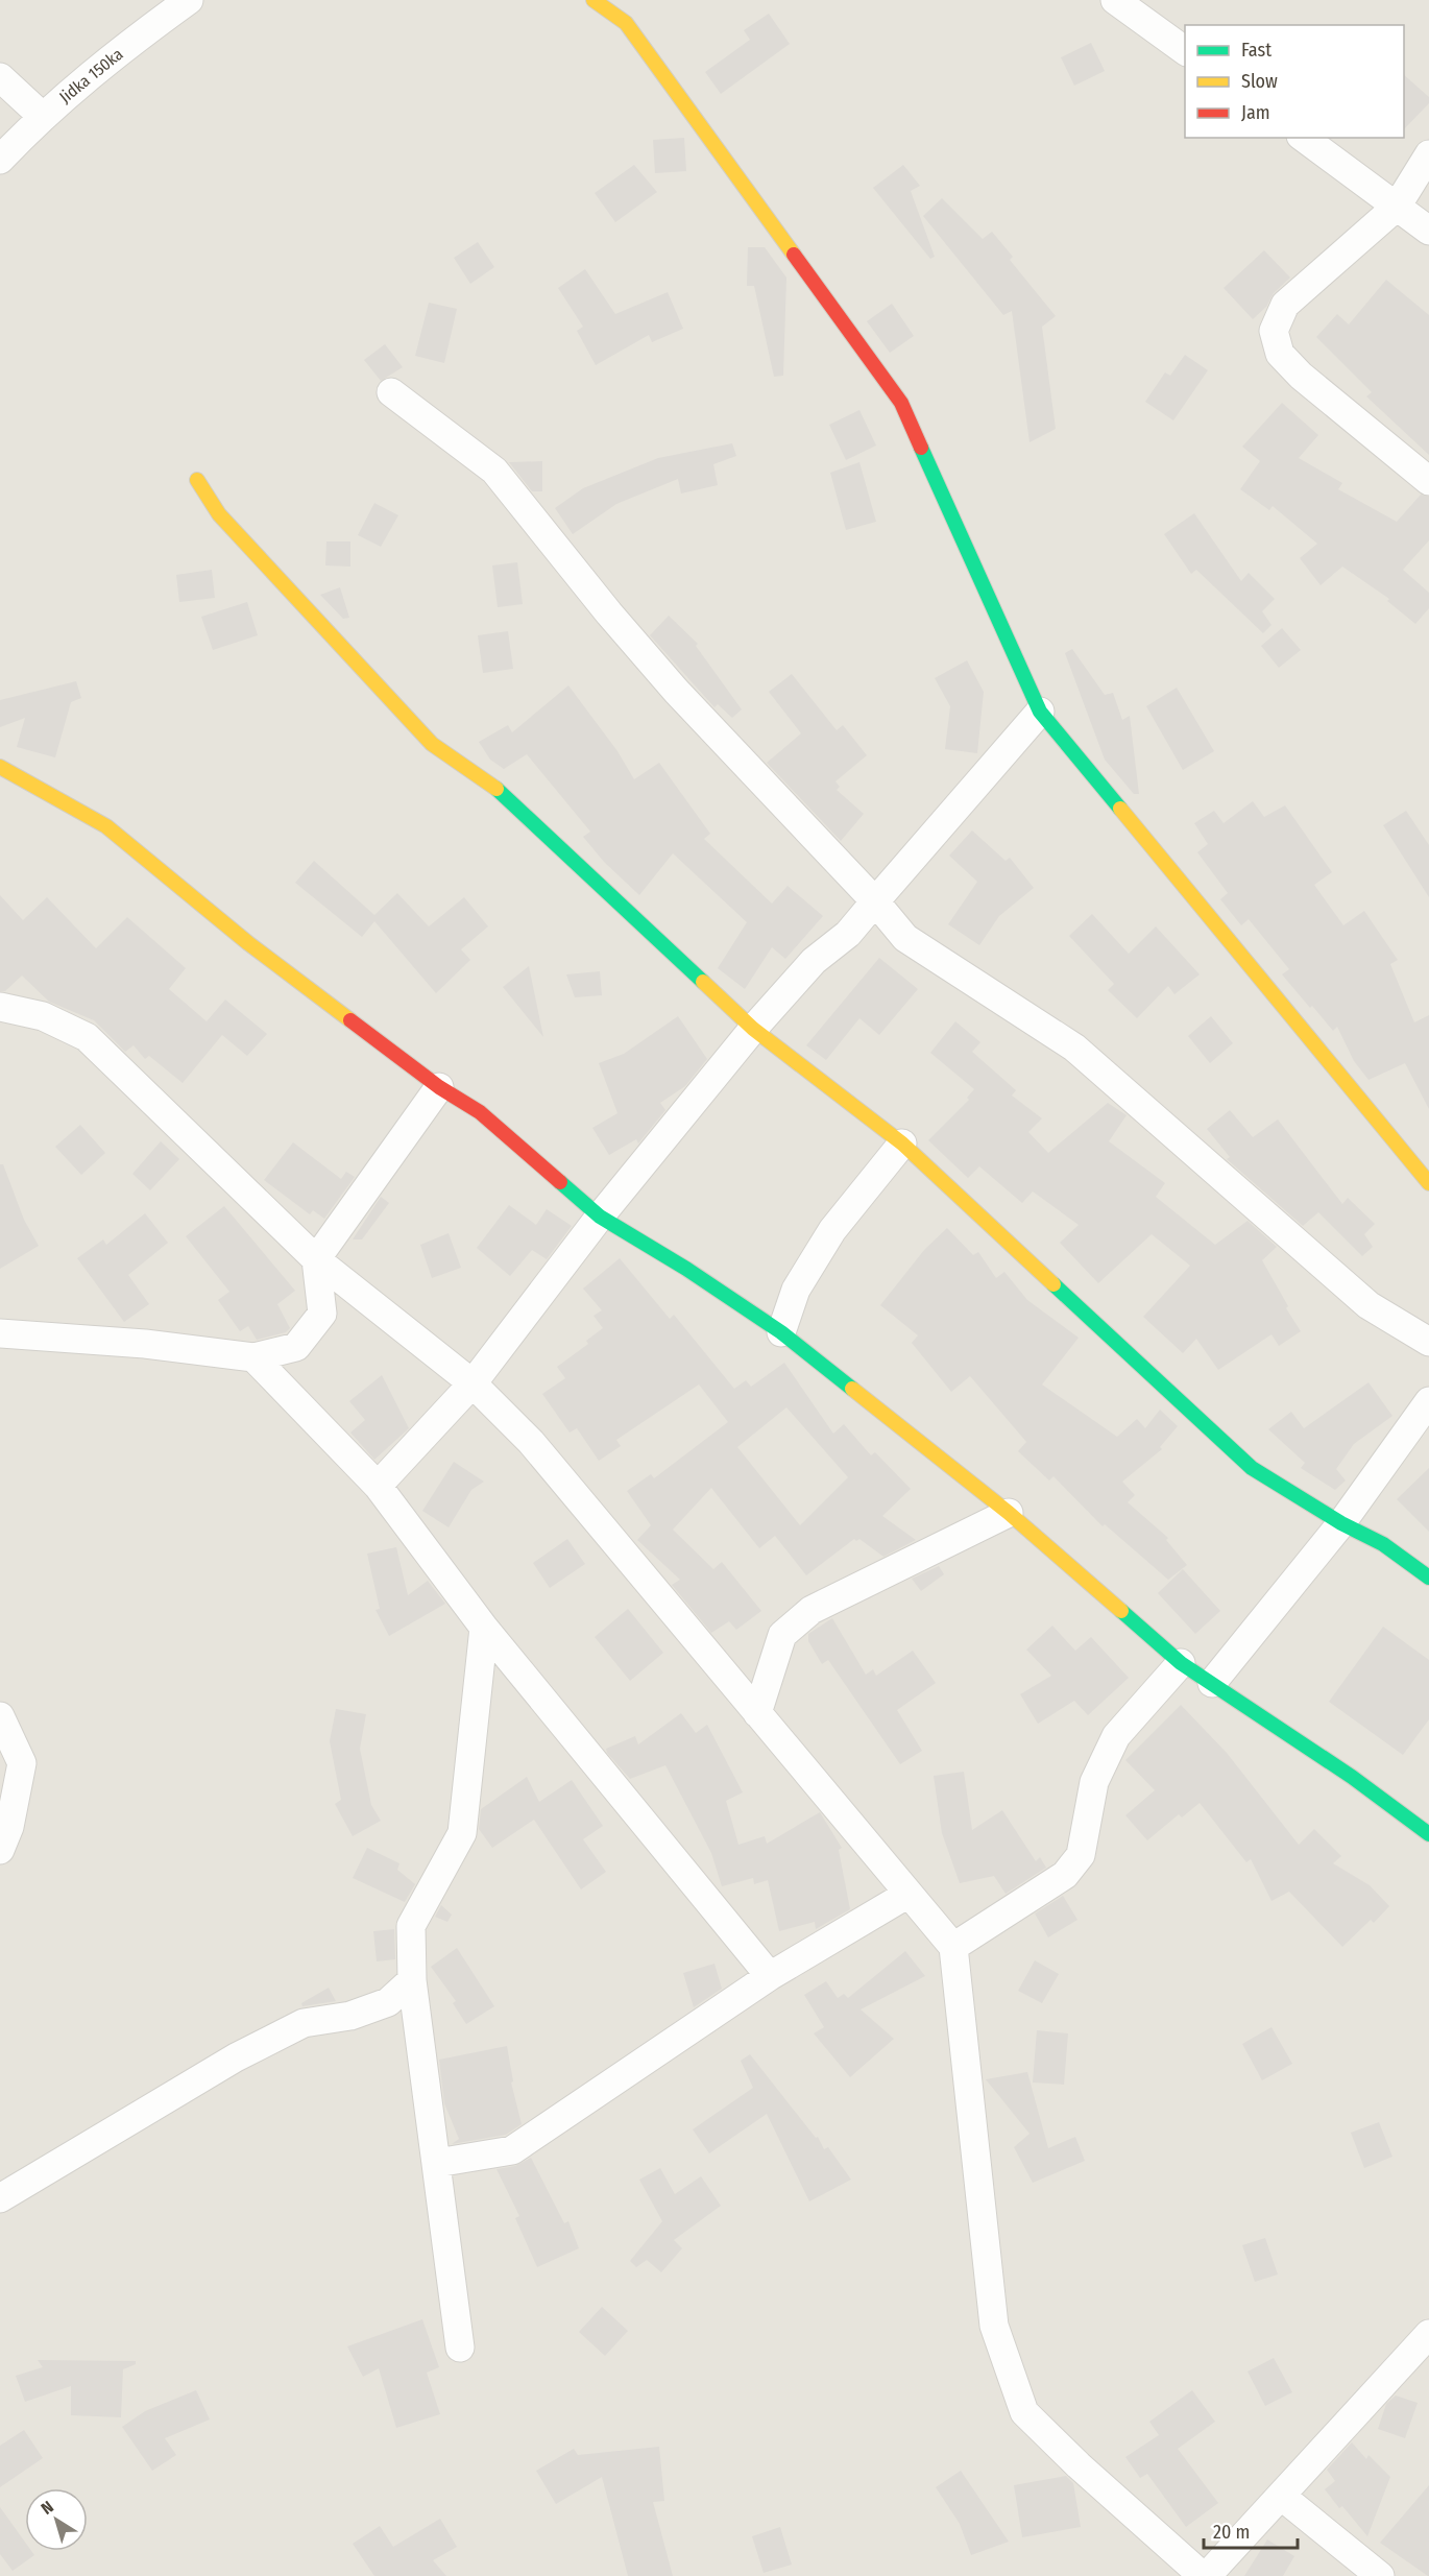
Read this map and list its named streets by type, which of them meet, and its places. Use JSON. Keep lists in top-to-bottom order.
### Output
{
  "streets": {
    "street": ["Jidka 150ka"]
  },
  "legend": ["Fast", "Slow", "Jam"],
  "scale_bar": "20 m",
  "north": "top left"
}
